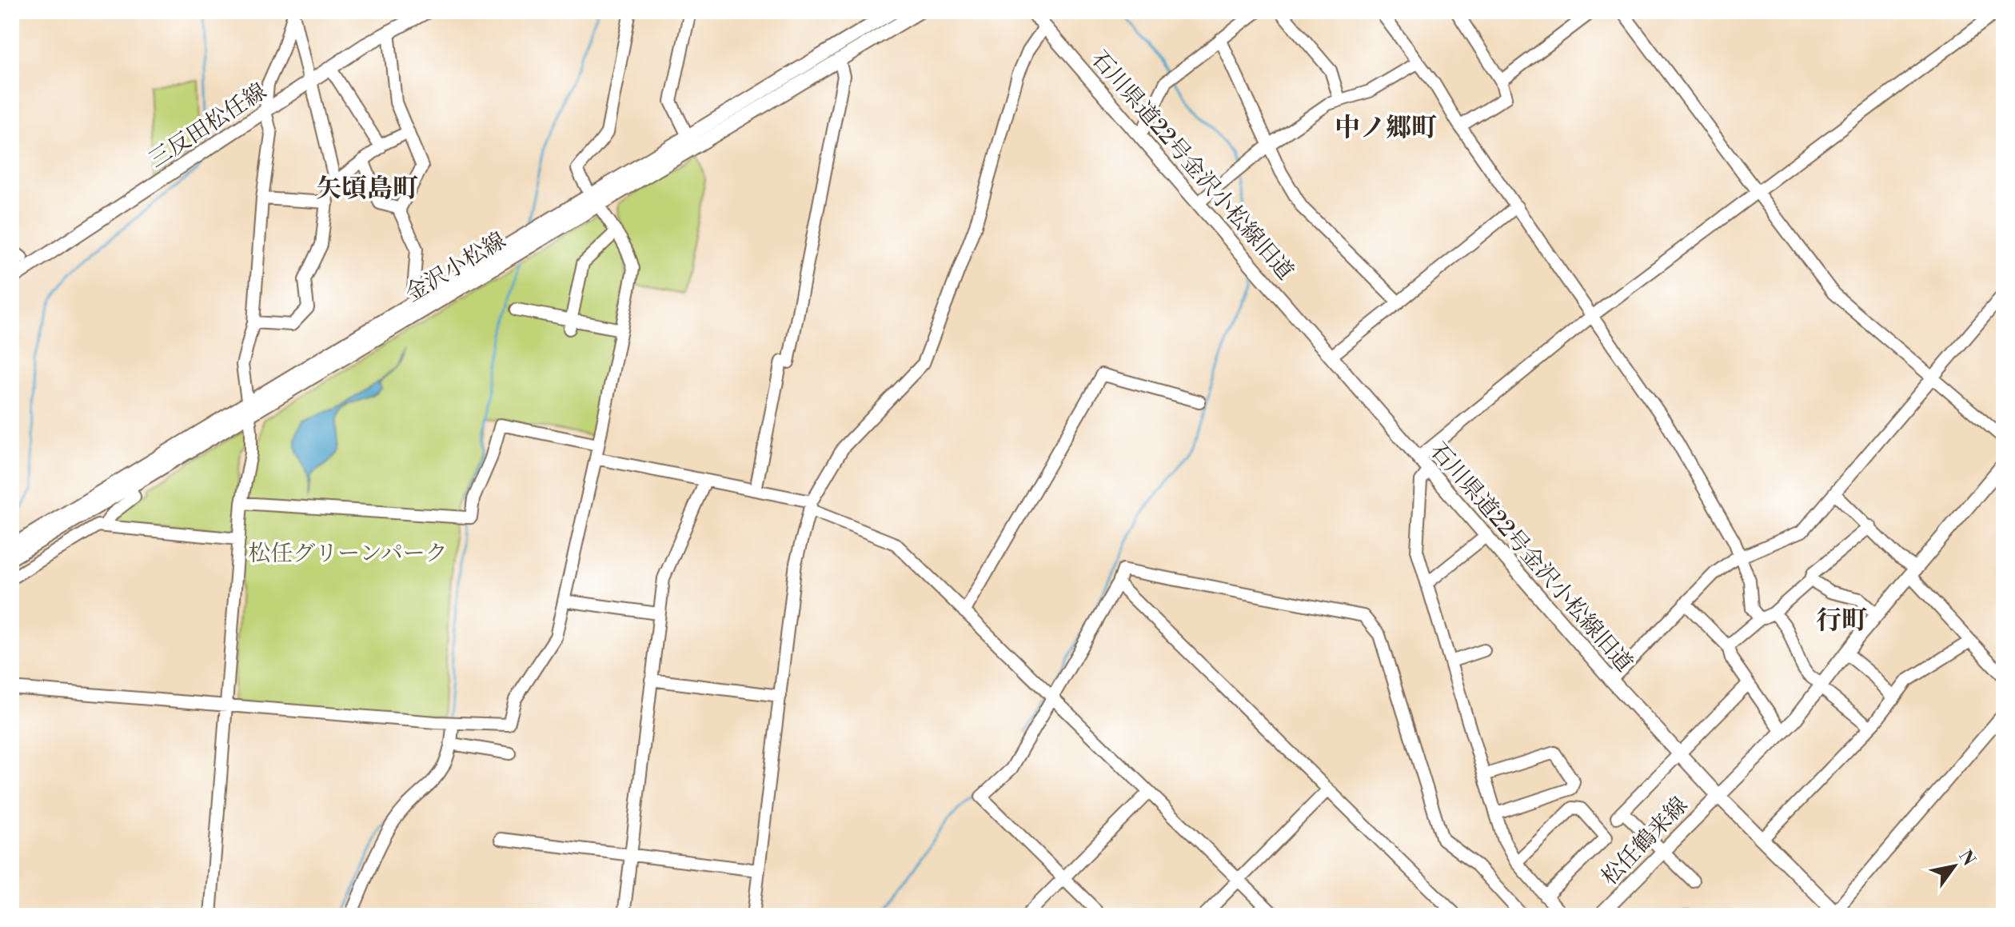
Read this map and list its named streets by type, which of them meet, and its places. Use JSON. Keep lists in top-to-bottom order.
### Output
{
  "streets": {
    "main road": [
      "三反田松任線",
      "石川県道22号金沢小松線旧道",
      "金沢小松線",
      "松任鶴来線"
    ]
  },
  "crossings": [
    ["石川県道22号金沢小松線旧道", "松任鶴来線"]
  ],
  "districts": ["中ノ郷町", "矢頃島町", "行町"],
  "parks": ["松任グリーンパーク"],
  "north": "top right"
}
